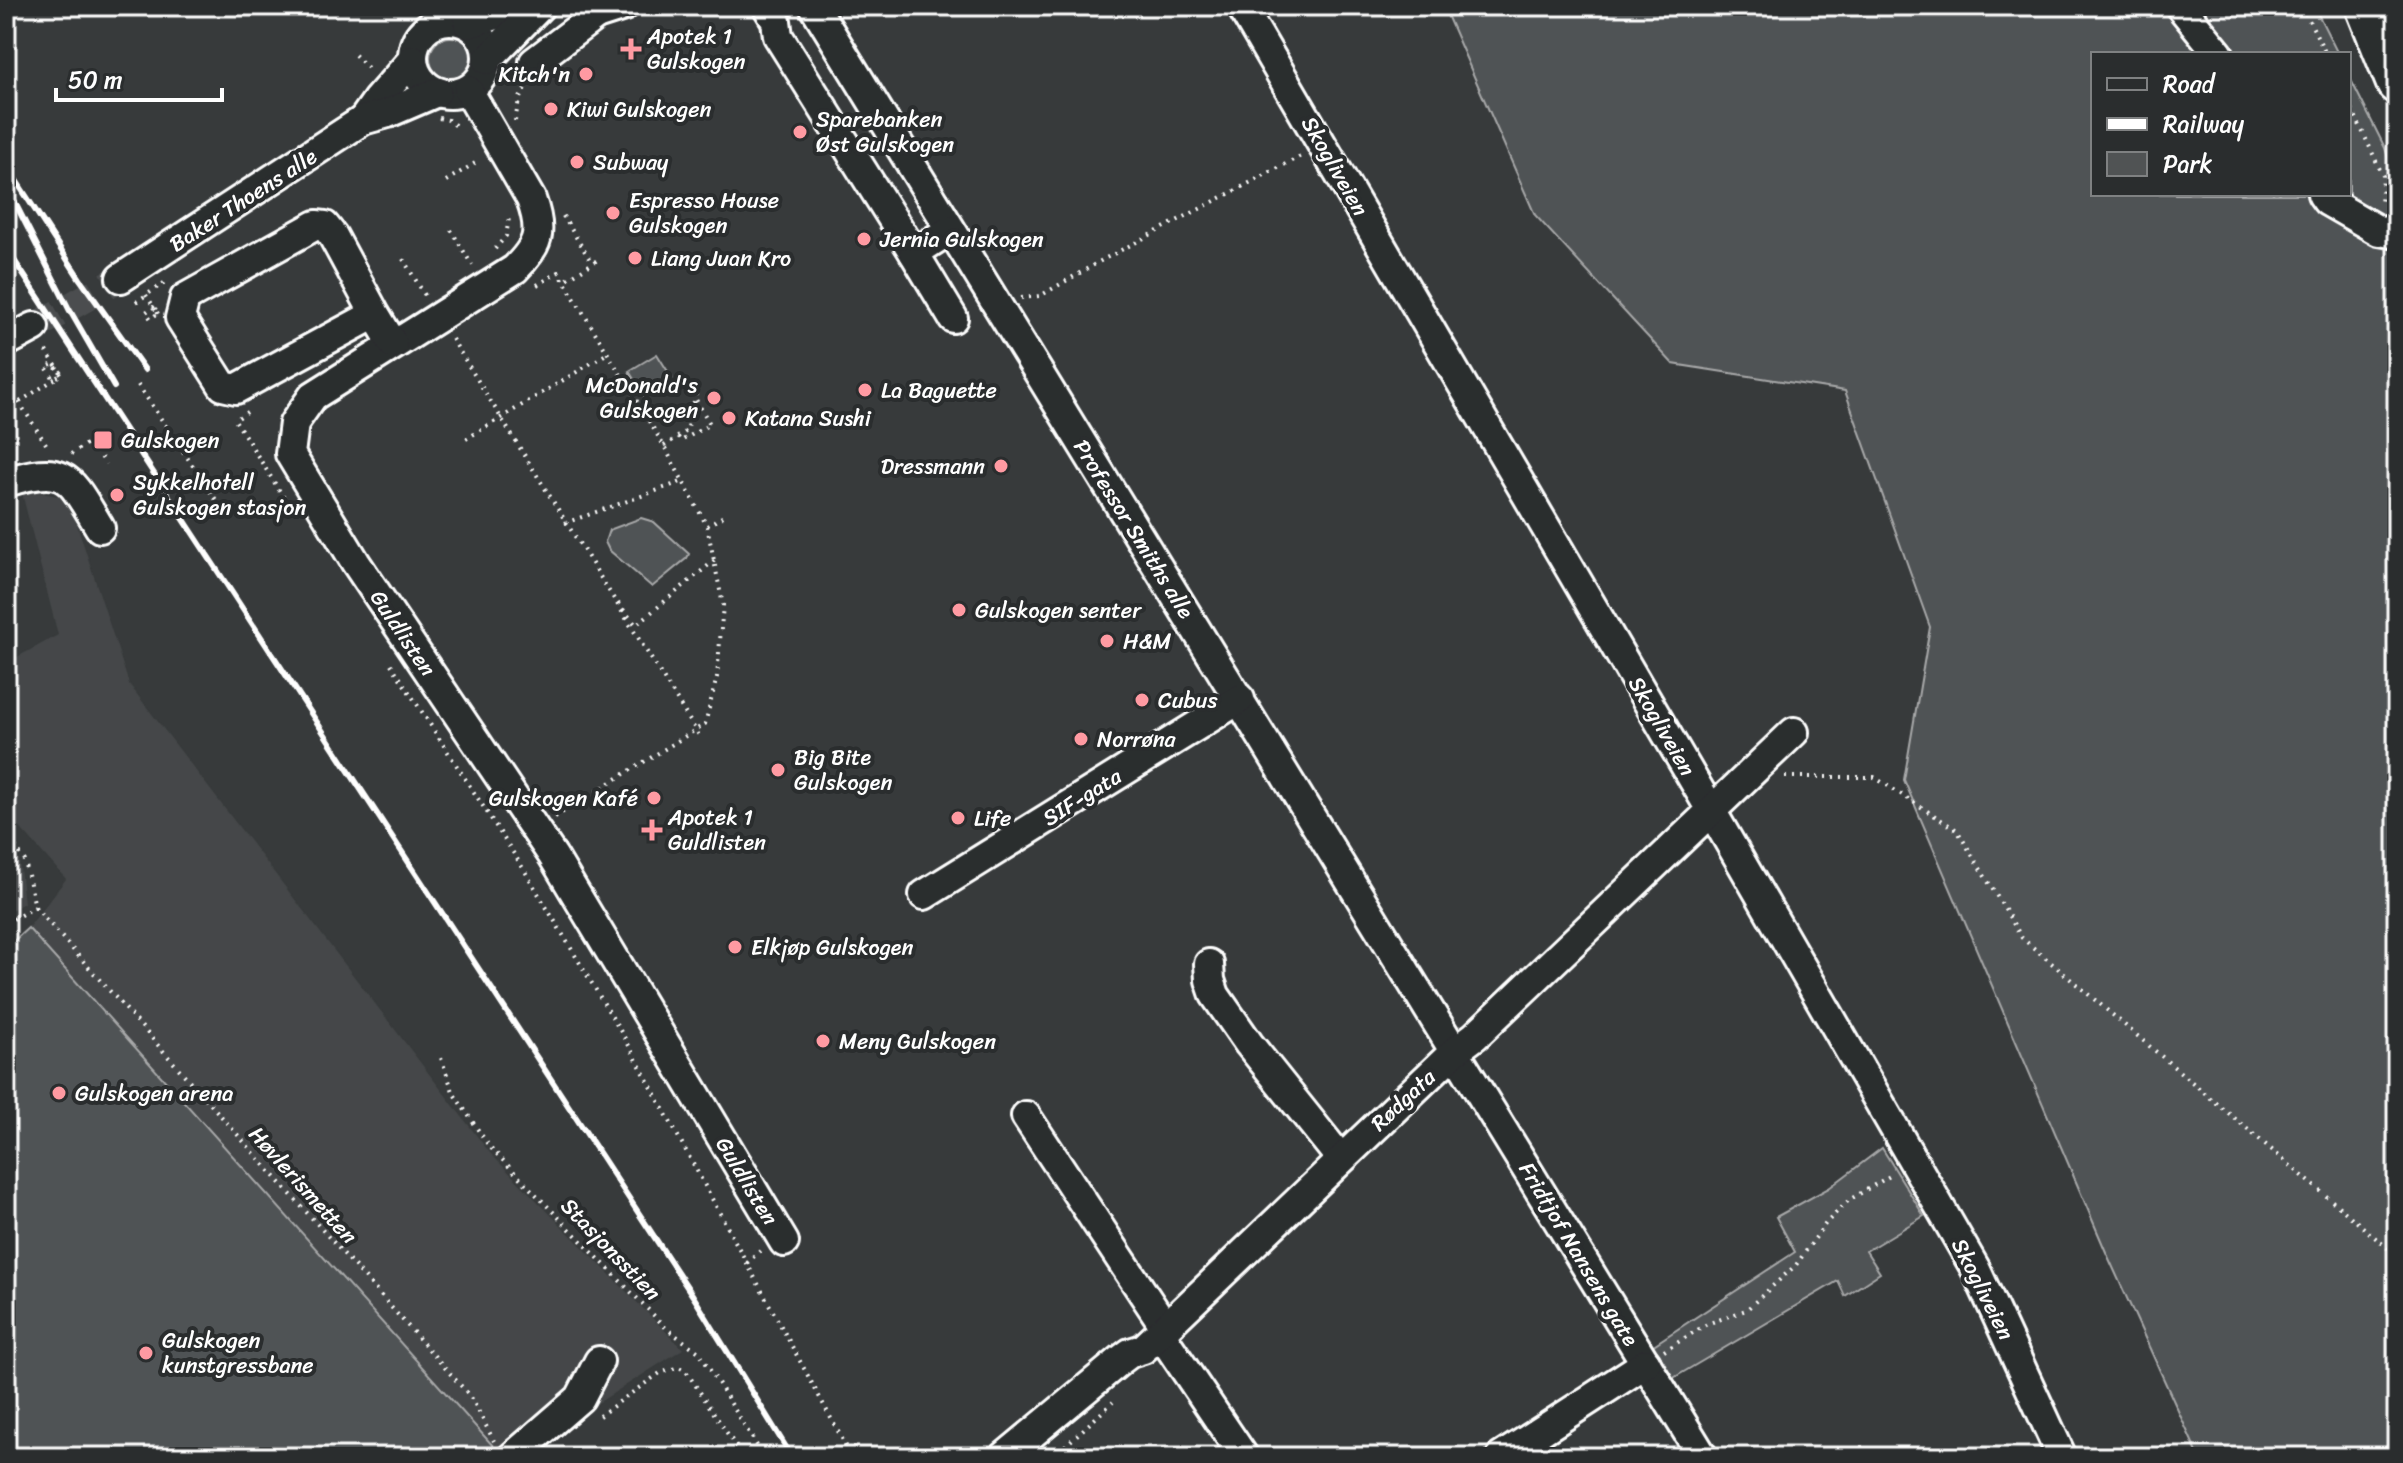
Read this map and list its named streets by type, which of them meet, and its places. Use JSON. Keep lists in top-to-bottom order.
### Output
{
  "streets": {
    "street": [
      "Skogliveien",
      "Baker Thoens alle",
      "Professor Smiths alle",
      "Guldlisten",
      "SIF-gata",
      "Rødgata",
      "Fridtjof Nansens gate"
    ],
    "path": ["Høvlerismetten", "Stasjonsstien"]
  },
  "crossings": [
    ["Skogliveien", "Rødgata"],
    ["Baker Thoens alle", "Guldlisten"],
    ["Professor Smiths alle", "SIF-gata"],
    ["Professor Smiths alle", "Rødgata"],
    ["Professor Smiths alle", "Fridtjof Nansens gate"],
    ["Rødgata", "Fridtjof Nansens gate"]
  ],
  "places": {
    "health": ["Apotek 1 Gulskogen", "Apotek 1 Guldlisten"],
    "other": [
      "Kitch'n",
      "Kiwi Gulskogen",
      "Sparebanken Øst Gulskogen",
      "Subway",
      "Espresso House Gulskogen",
      "Jernia Gulskogen",
      "Liang Juan Kro",
      "La Baguette",
      "McDonald's Gulskogen",
      "Katana Sushi",
      "Dressmann",
      "Sykkelhotell Gulskogen stasjon",
      "Gulskogen senter",
      "H&M",
      "Cubus",
      "Norrøna",
      "Big Bite Gulskogen",
      "Gulskogen Kafé",
      "Life",
      "Elkjøp Gulskogen",
      "Meny Gulskogen",
      "Gulskogen arena",
      "Gulskogen kunstgressbane"
    ],
    "transit": ["Gulskogen"]
  },
  "legend": ["Road", "Railway", "Park"],
  "scale_bar": "50 m"
}
